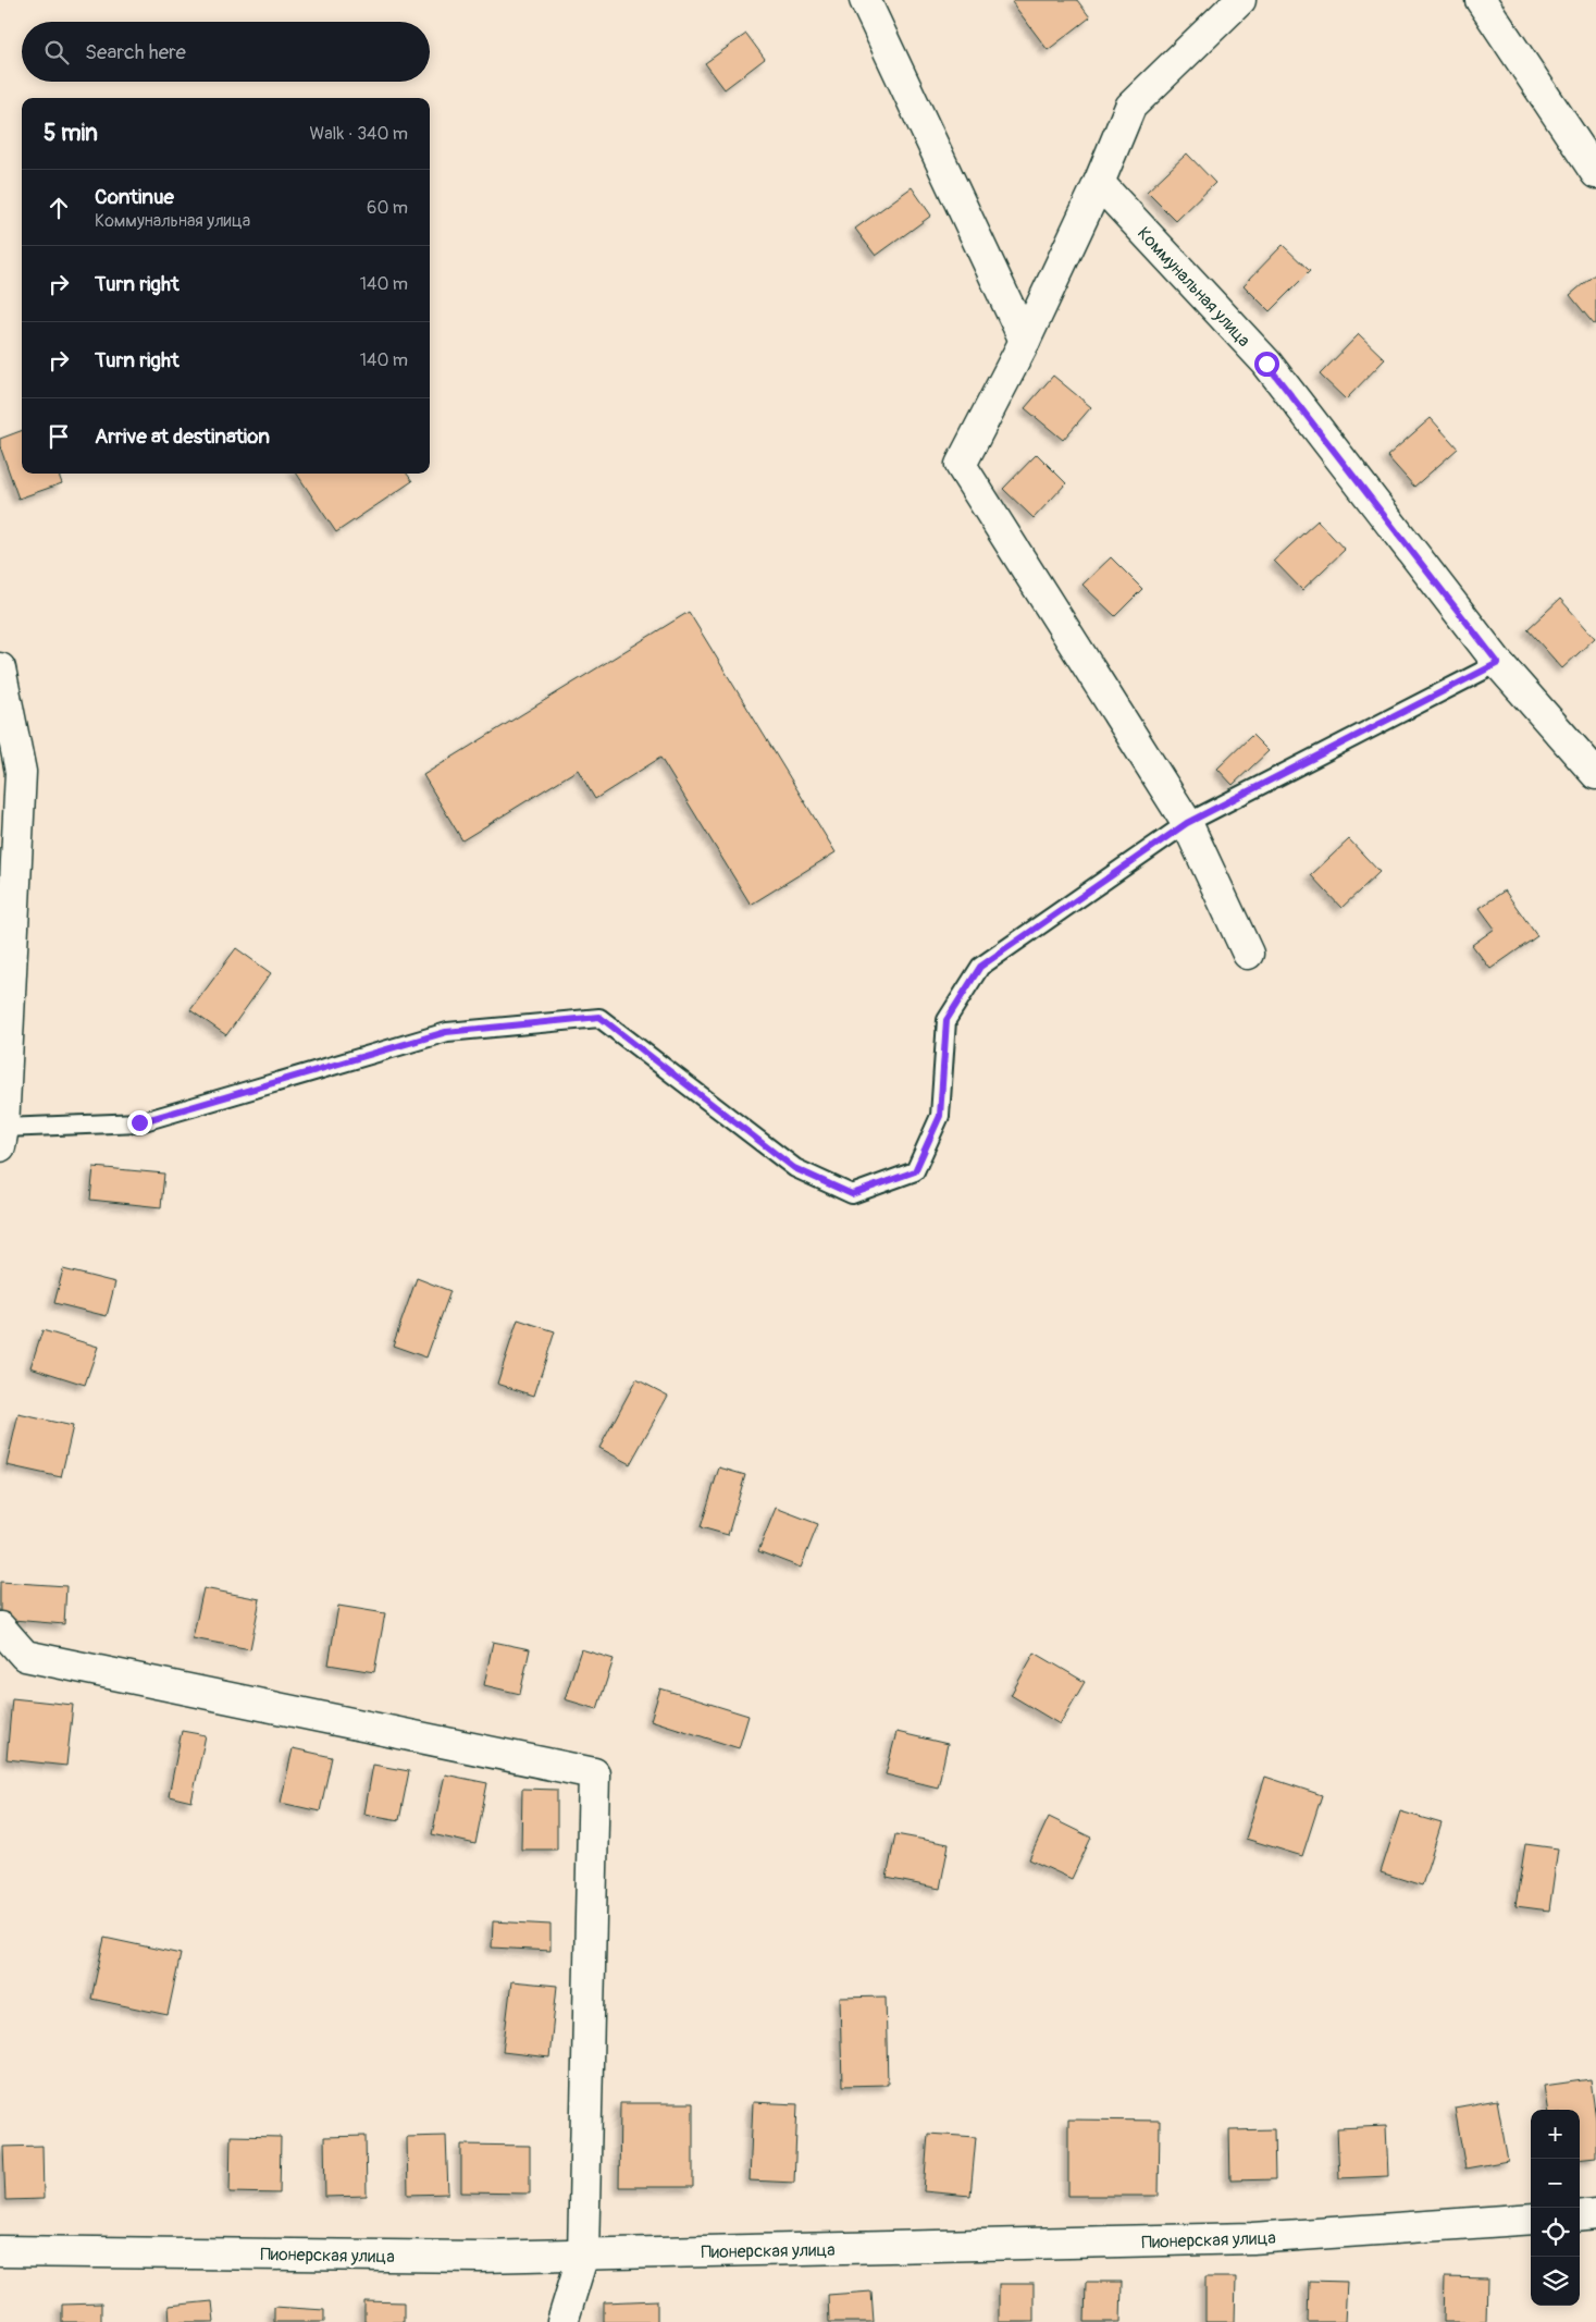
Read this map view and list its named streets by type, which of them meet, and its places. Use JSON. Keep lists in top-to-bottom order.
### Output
{
  "streets": {
    "street": ["Коммунальная улица", "Пионерская улица"]
  },
  "page": {
    "search": "Search here",
    "heading": ["5 min", "Walk · 340 m"],
    "list": [
      ["Continue", "Коммунальная улица", "60 m"],
      ["Turn right", "140 m"],
      ["Turn right", "140 m"],
      "Arrive at destination"
    ],
    "map_buttons": ["+", "−"]
  }
}
